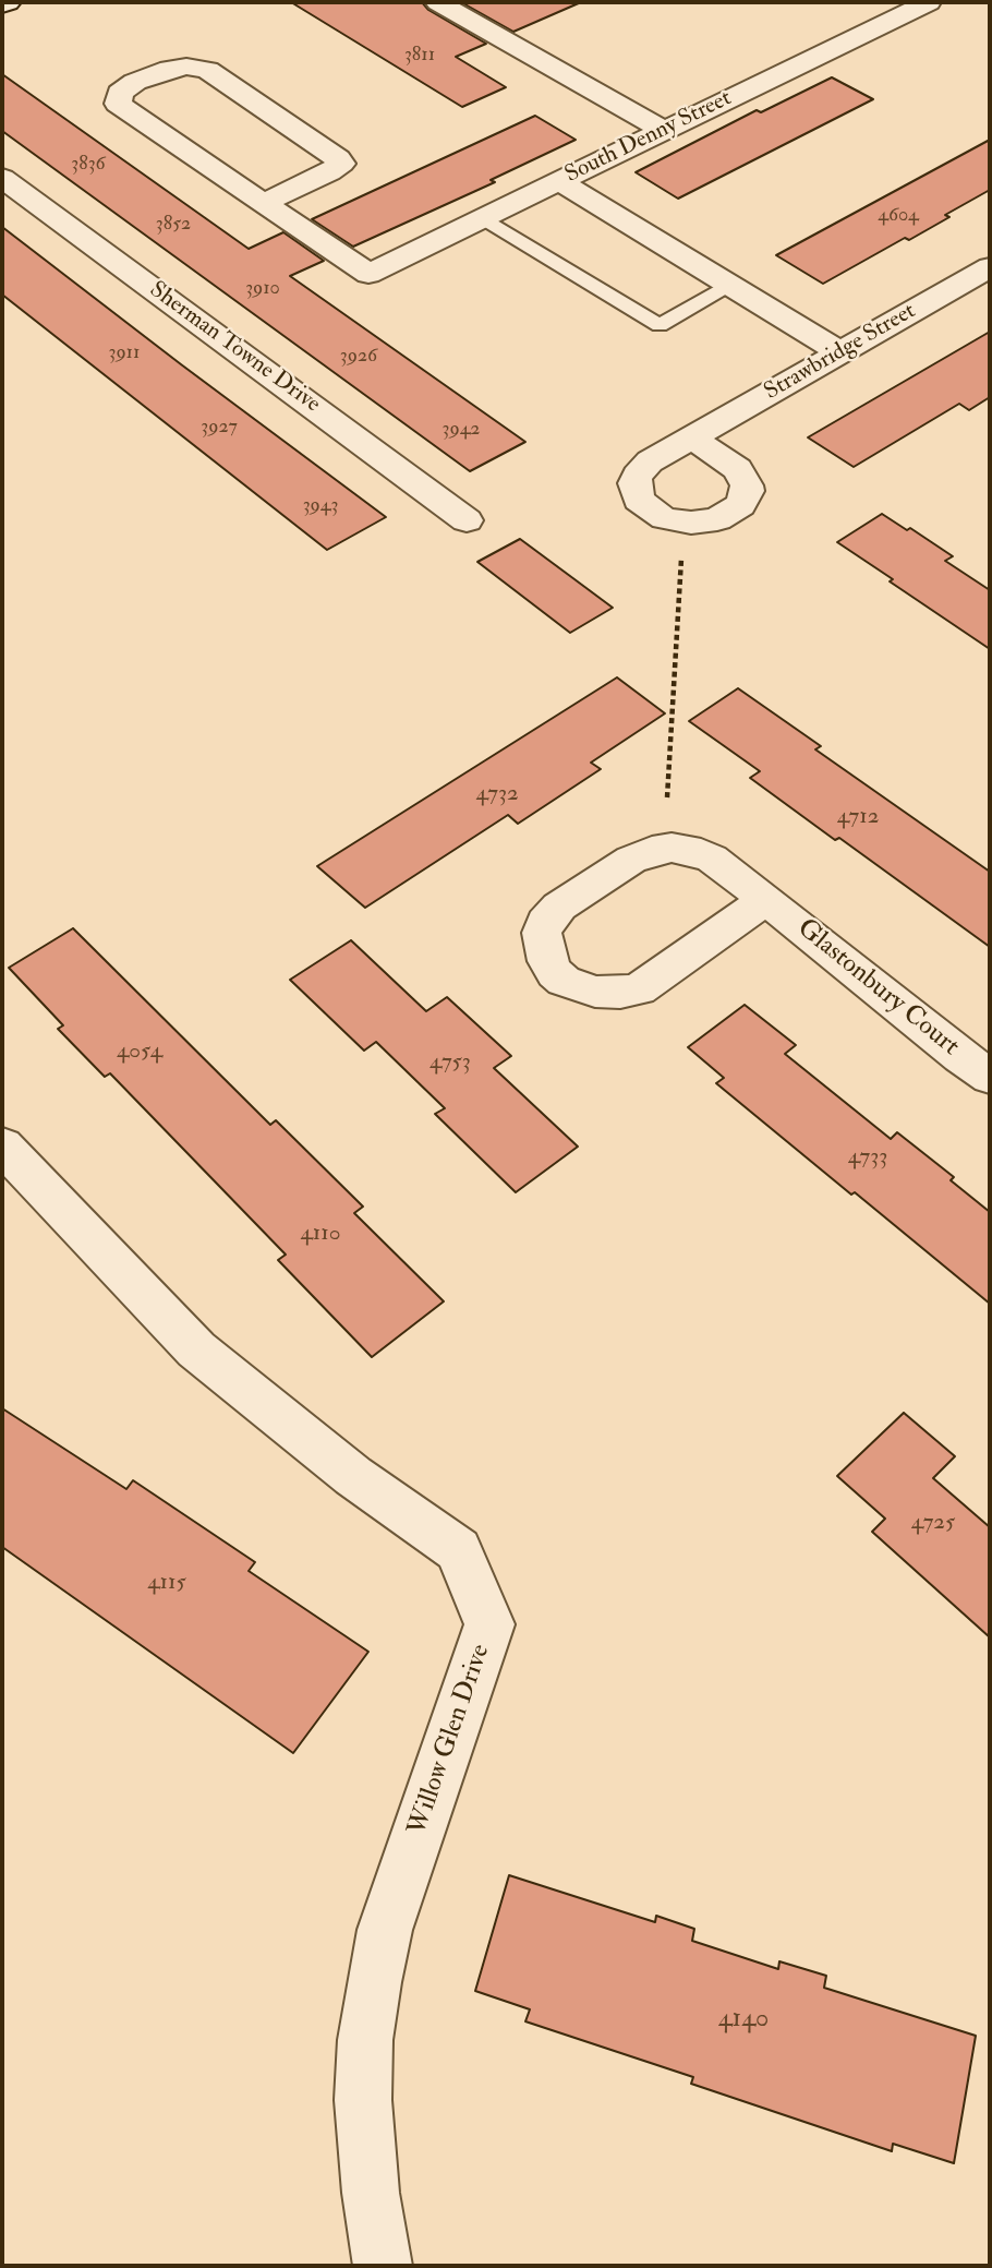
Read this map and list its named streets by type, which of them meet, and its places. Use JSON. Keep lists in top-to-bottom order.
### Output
{
  "streets": {
    "street": [
      "South Denny Street",
      "Sherman Towne Drive",
      "Strawbridge Street",
      "Glastonbury Court",
      "Willow Glen Drive"
    ]
  },
  "house_numbers": [
    "3811",
    "3836",
    "4604",
    "3852",
    "3910",
    "3911",
    "3926",
    "3927",
    "3942",
    "3943",
    "4732",
    "4712",
    "4054",
    "4753",
    "4733",
    "4110",
    "4725",
    "4115",
    "4140"
  ]
}
